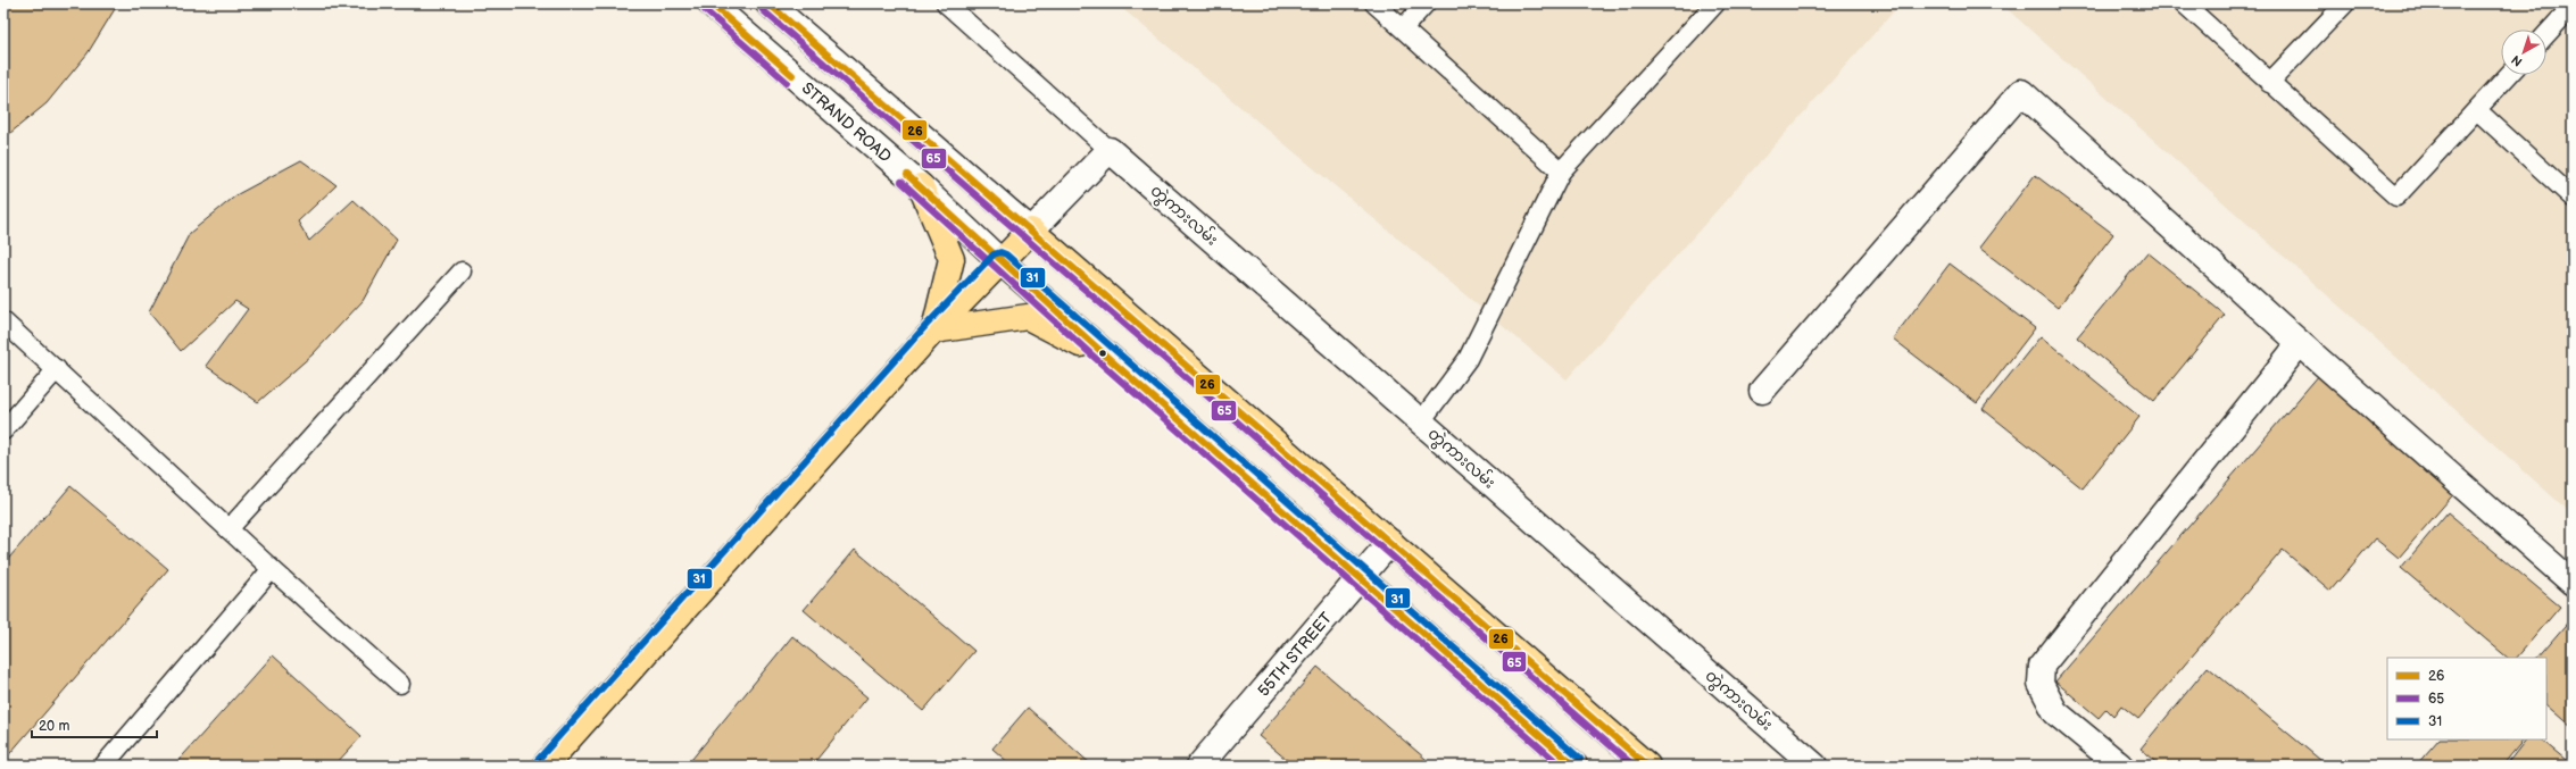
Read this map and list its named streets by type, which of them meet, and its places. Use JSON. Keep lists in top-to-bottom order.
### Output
{
  "streets": {
    "main road": ["STRAND ROAD"],
    "street": ["တွဲကားလမ်း", "55TH STREET"]
  },
  "crossings": [
    ["STRAND ROAD", "55TH STREET"]
  ],
  "lines": ["transit line 26", "transit line 65", "transit line 31"],
  "legend": ["26", "65", "31"],
  "scale_bar": "20 m",
  "north": "bottom left"
}
